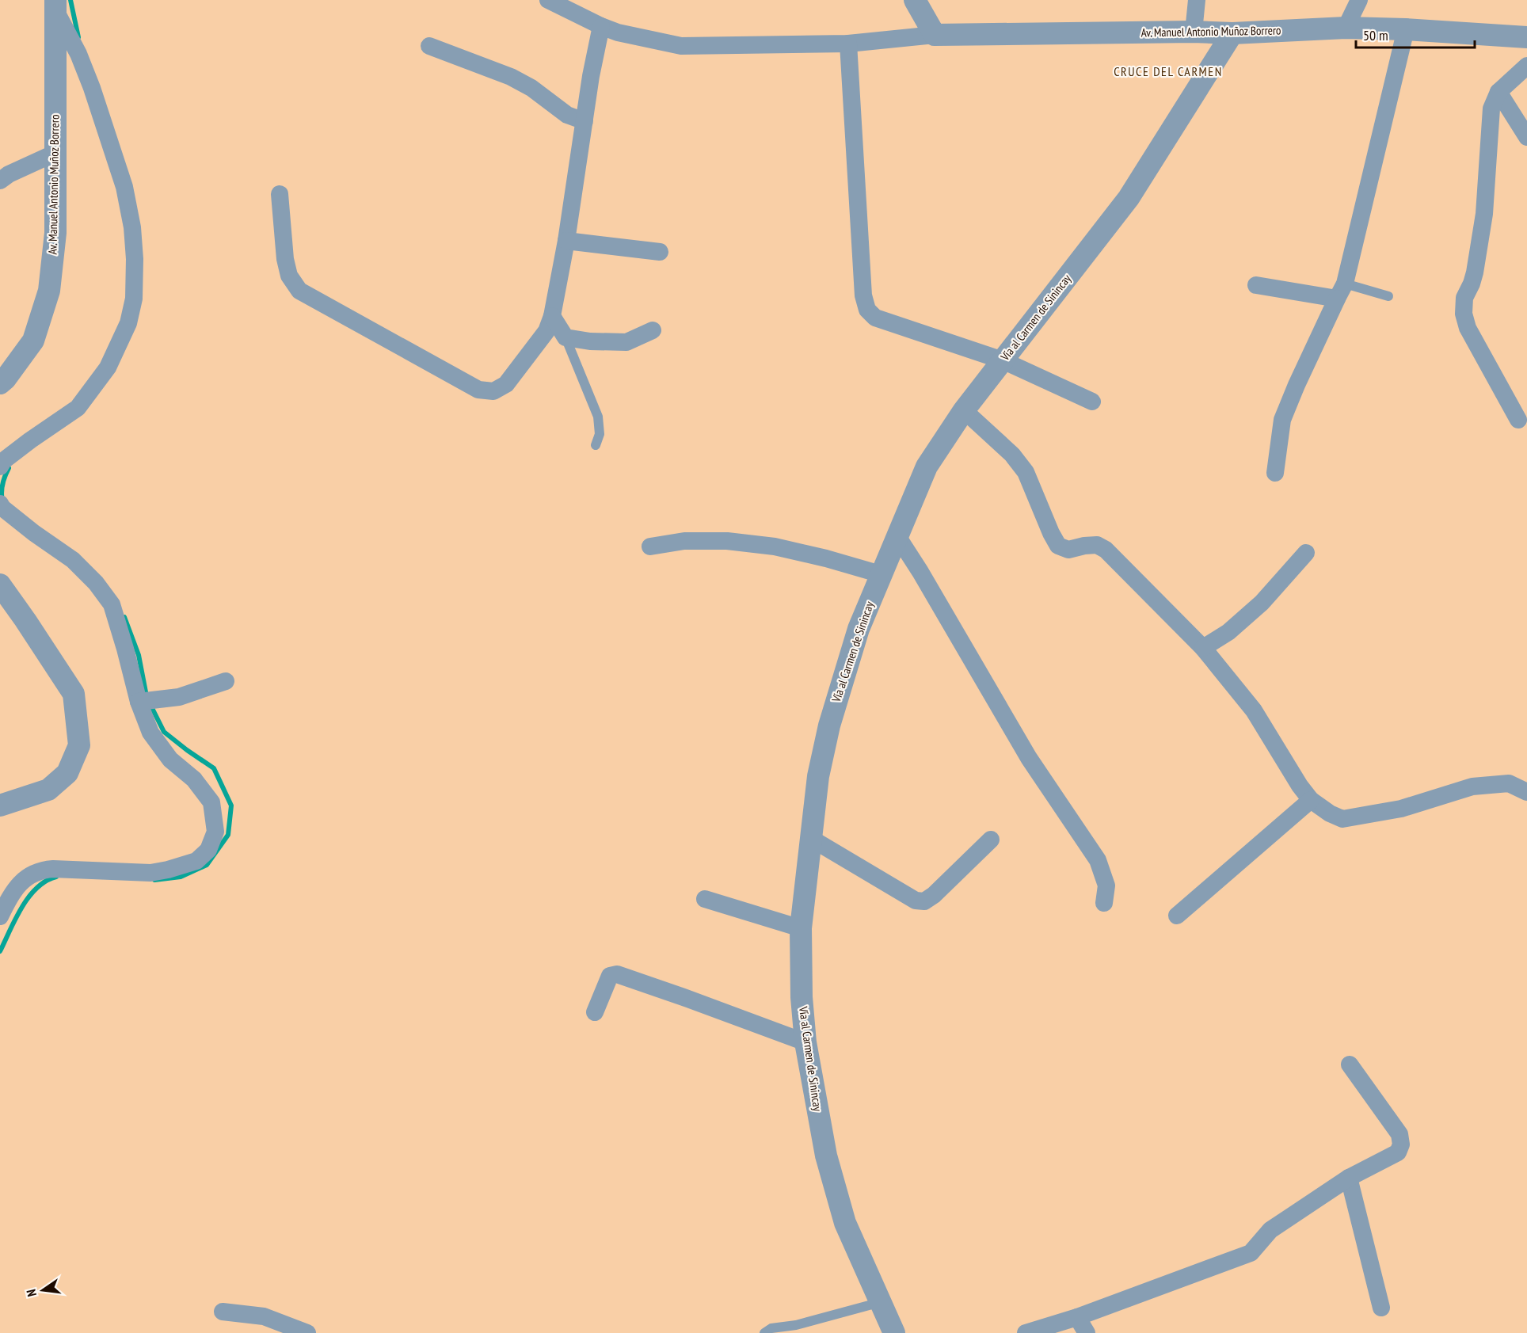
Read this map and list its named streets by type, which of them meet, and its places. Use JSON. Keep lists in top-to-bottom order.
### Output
{
  "streets": {
    "street": ["Av. Manuel Antonio Muñoz Borrero", "Vía al Carmen de Sinincay"]
  },
  "crossings": [
    ["Av. Manuel Antonio Muñoz Borrero", "Vía al Carmen de Sinincay"]
  ],
  "districts": ["CRUCE DEL CARMEN"],
  "scale_bar": "50 m",
  "north": "left"
}
